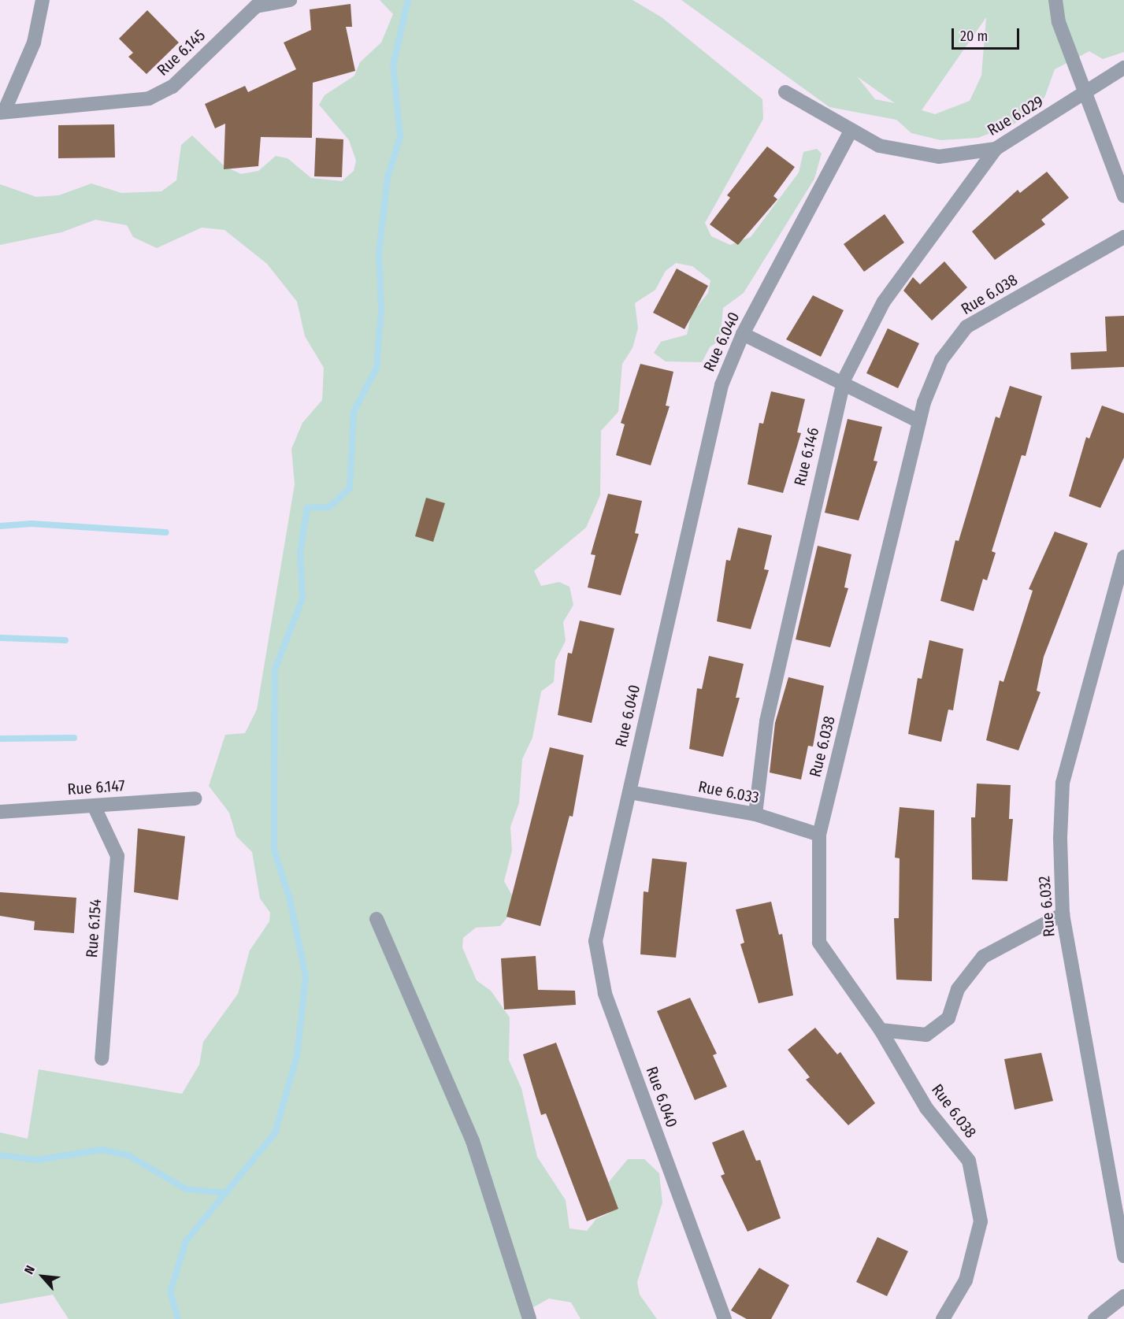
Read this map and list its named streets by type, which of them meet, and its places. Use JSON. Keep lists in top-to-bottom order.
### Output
{
  "streets": {
    "street": [
      "Rue 6.145",
      "Rue 6.029",
      "Rue 6.038",
      "Rue 6.040",
      "Rue 6.146",
      "Rue 6.147",
      "Rue 6.033",
      "Rue 6.032",
      "Rue 6.154"
    ]
  },
  "crossings": [
    ["Rue 6.029", "Rue 6.040"],
    ["Rue 6.029", "Rue 6.146"],
    ["Rue 6.038", "Rue 6.033"],
    ["Rue 6.040", "Rue 6.033"],
    ["Rue 6.146", "Rue 6.033"],
    ["Rue 6.147", "Rue 6.154"]
  ],
  "scale_bar": "20 m",
  "north": "top left"
}
